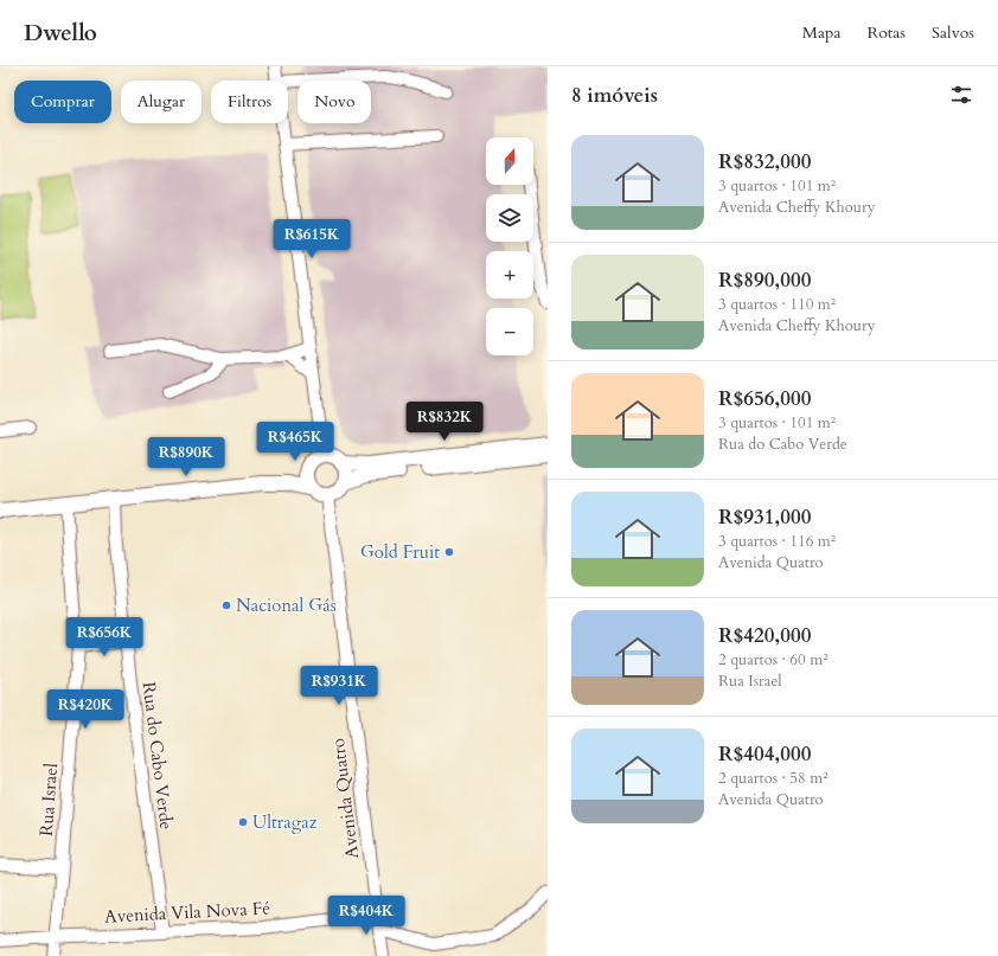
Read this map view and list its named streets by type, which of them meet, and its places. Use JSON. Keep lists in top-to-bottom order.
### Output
{
  "streets": {
    "street": [
      "Rua do Cabo Verde",
      "Avenida Quatro",
      "Rua Israel",
      "Avenida Vila Nova Fé"
    ]
  },
  "crossings": [
    ["Rua do Cabo Verde", "Avenida Vila Nova Fé"],
    ["Avenida Quatro", "Avenida Vila Nova Fé"],
    ["Rua Israel", "Avenida Vila Nova Fé"]
  ],
  "places": ["Gold Fruit", "Nacional Gás", "Ultragaz"],
  "north": "top",
  "page": {
    "header": "Dwello",
    "nav": ["Mapa", "Rotas", "Salvos"],
    "heading": "8 imóveis",
    "chip": [
      "Comprar",
      "Alugar",
      "Filtros",
      "Novo"
    ],
    "list": [
      {
        "name": "R$832,000",
        "note": "3 quartos · 101 m² · Avenida Cheffy Khoury"
      },
      {
        "name": "R$890,000",
        "note": "3 quartos · 110 m² · Avenida Cheffy Khoury"
      },
      {
        "name": "R$656,000",
        "note": "3 quartos · 101 m² · Rua do Cabo Verde"
      },
      {
        "name": "R$931,000",
        "note": "3 quartos · 116 m² · Avenida Quatro"
      },
      {
        "name": "R$420,000",
        "note": "2 quartos · 60 m² · Rua Israel"
      },
      {
        "name": "R$404,000",
        "note": "2 quartos · 58 m² · Avenida Quatro"
      }
    ],
    "map_buttons": ["+", "−"],
    "price": [
      "R$615K",
      "R$832K",
      "R$465K",
      "R$890K",
      "R$656K",
      "R$931K",
      "R$420K",
      "R$404K"
    ]
  }
}
